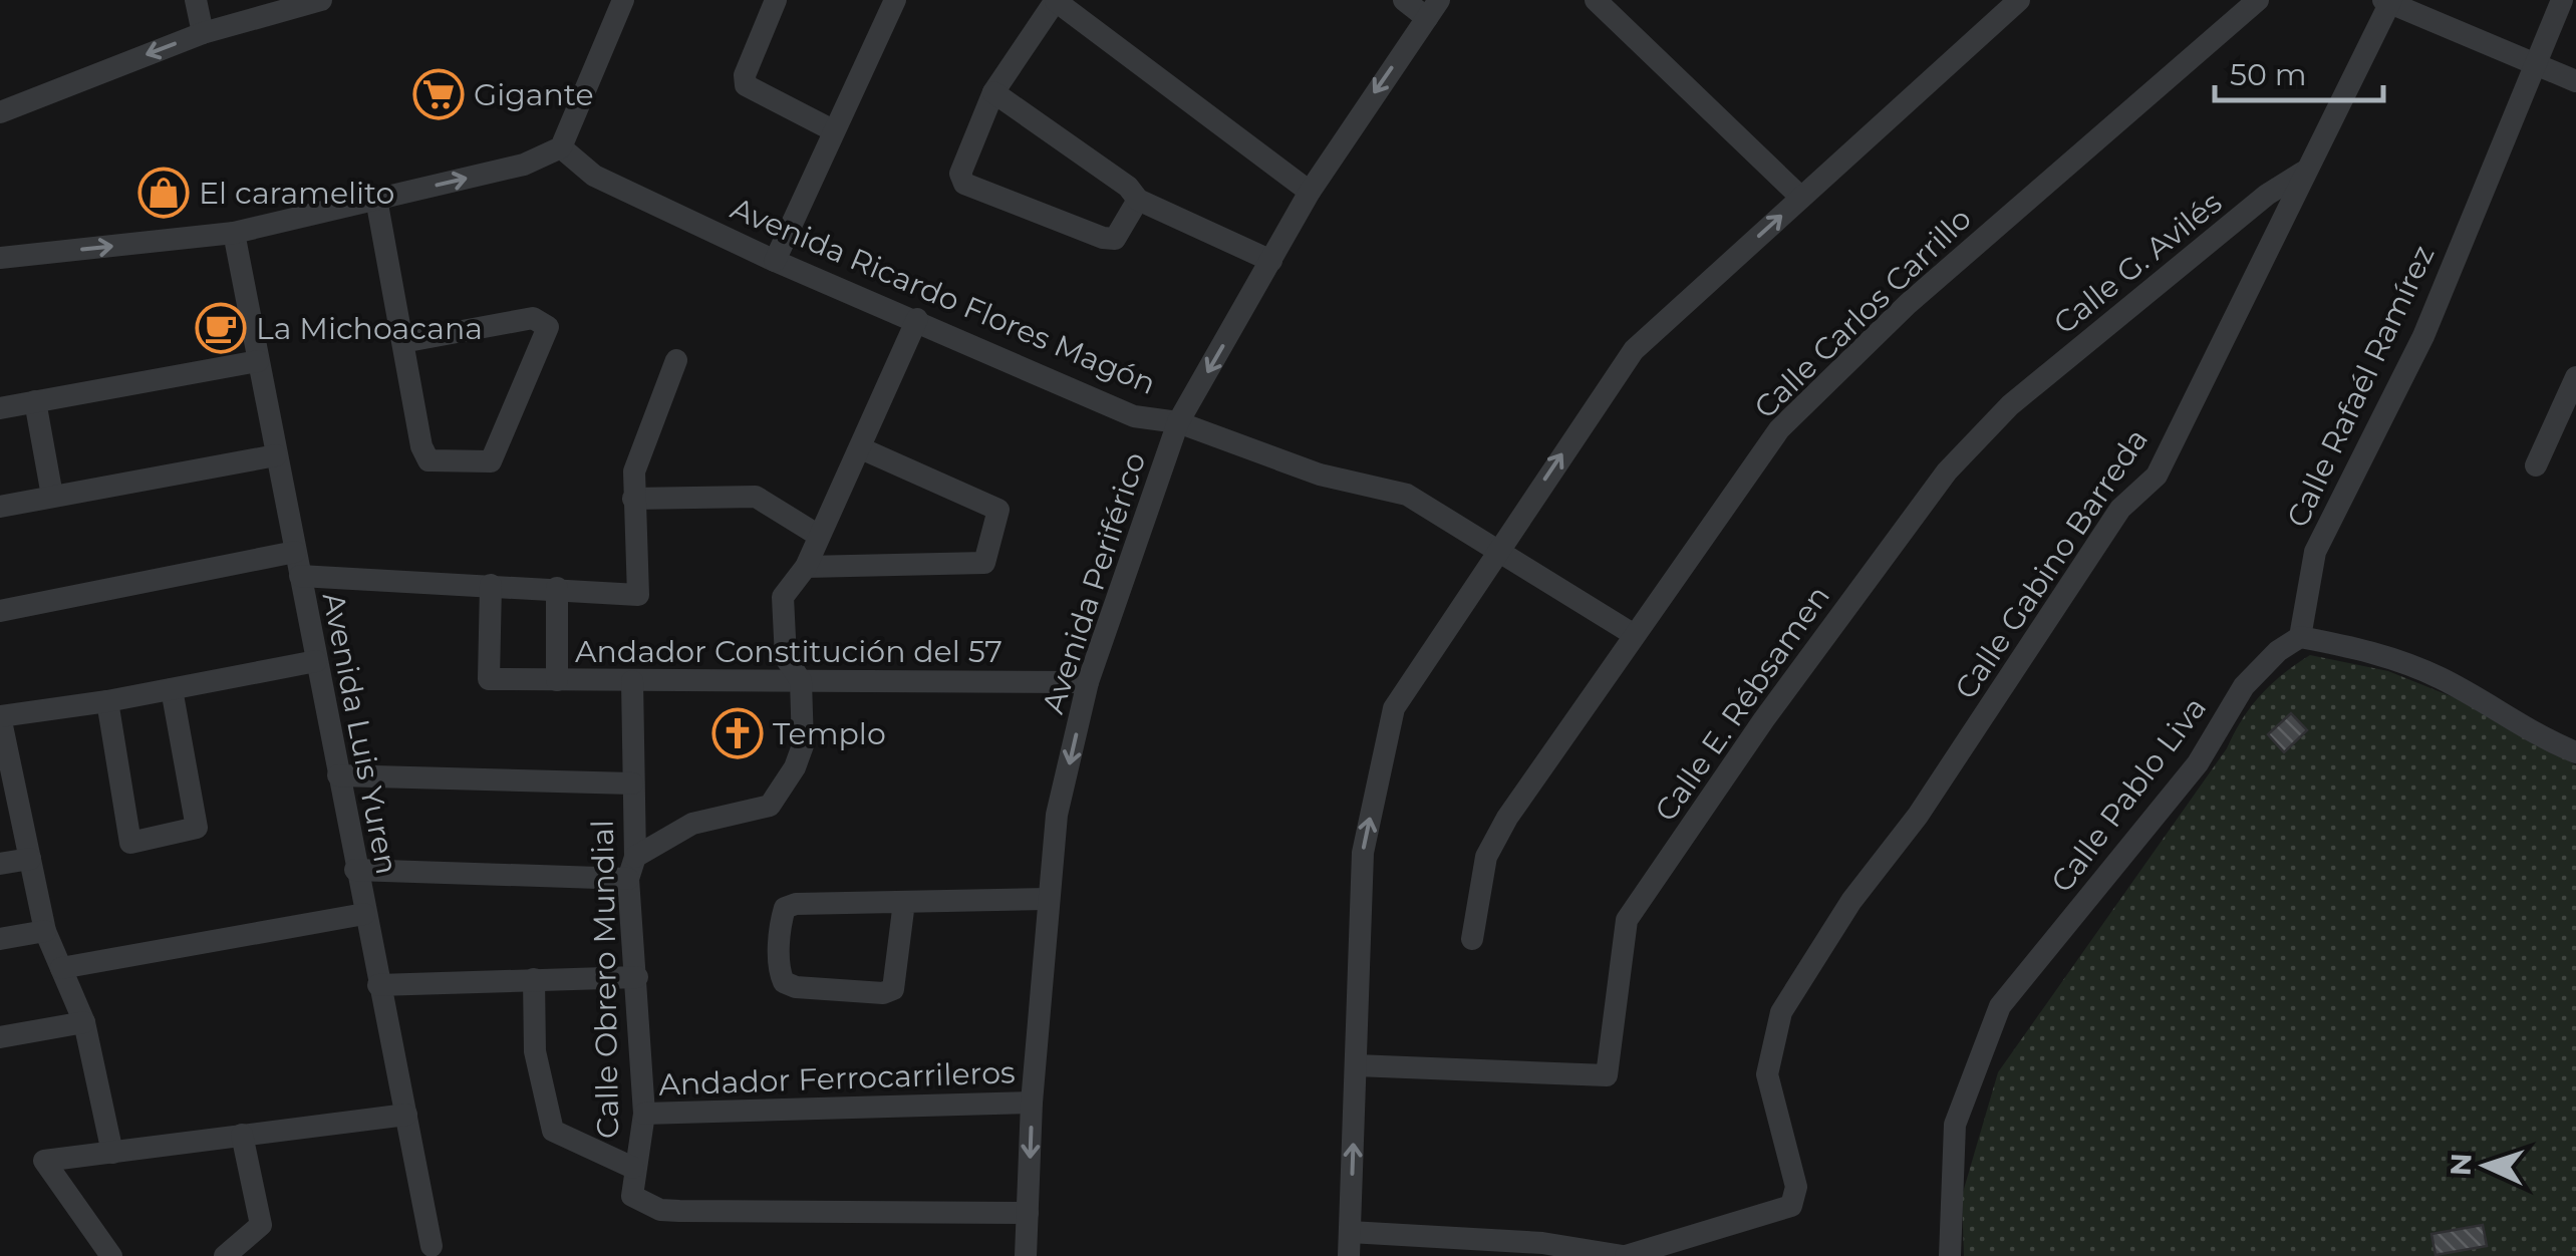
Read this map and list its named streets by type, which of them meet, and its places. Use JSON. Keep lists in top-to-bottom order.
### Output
{
  "streets": {
    "street": [
      "Calle G. Avilés",
      "Avenida Ricardo Flores Magón",
      "Calle Carlos Carrillo",
      "Calle Rafaél Ramírez",
      "Calle Gabino Barreda",
      "Avenida Periférico",
      "Andador Constitución del 57",
      "Calle E. Rébsamen",
      "Avenida Luis Yuren",
      "Calle Pablo Liva",
      "Calle Obrero Mundial",
      "Andador Ferrocarrileros"
    ]
  },
  "crossings": [
    ["Calle G. Avilés", "Calle Gabino Barreda"],
    ["Calle G. Avilés", "Calle E. Rébsamen"],
    ["Avenida Ricardo Flores Magón", "Calle Carlos Carrillo"],
    ["Avenida Ricardo Flores Magón", "Avenida Periférico"],
    ["Calle Rafaél Ramírez", "Calle Pablo Liva"],
    ["Avenida Periférico", "Andador Constitución del 57"],
    ["Avenida Periférico", "Calle Obrero Mundial"],
    ["Avenida Periférico", "Andador Ferrocarrileros"],
    ["Andador Constitución del 57", "Calle Obrero Mundial"],
    ["Calle Obrero Mundial", "Andador Ferrocarrileros"]
  ],
  "one_way": ["Avenida Periférico"],
  "places": {
    "supermarket": ["Gigante"],
    "shop": ["El caramelito"],
    "cafe": ["La Michoacana"],
    "church": ["Templo"]
  },
  "scale_bar": "50 m",
  "north": "left"
}
